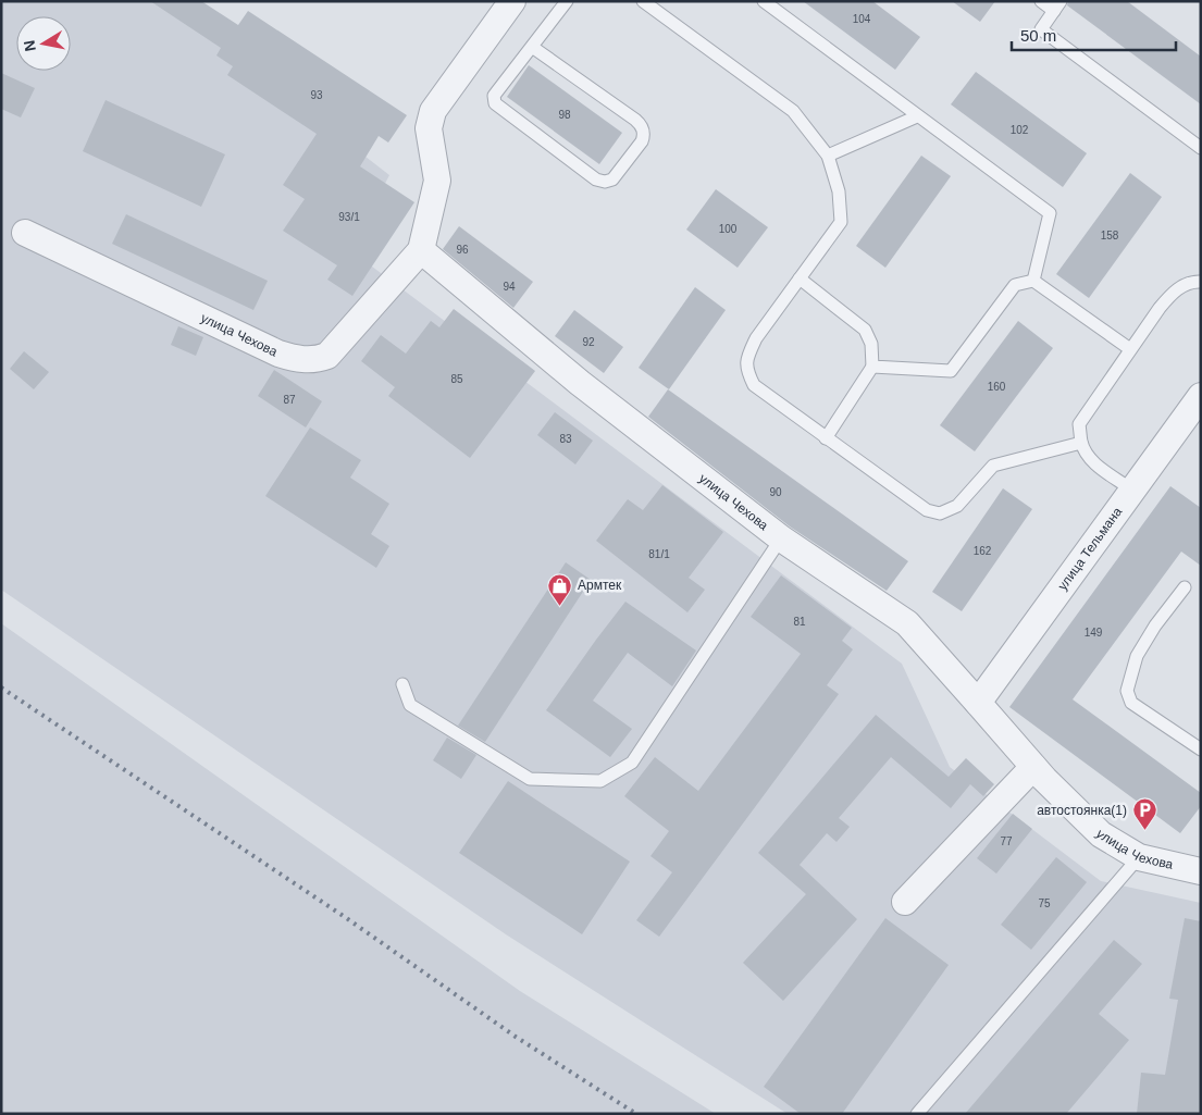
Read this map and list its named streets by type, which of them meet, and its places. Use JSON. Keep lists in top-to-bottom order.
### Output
{
  "streets": {
    "street": ["улица Чехова", "улица Тельмана"]
  },
  "crossings": [
    ["улица Чехова", "улица Тельмана"]
  ],
  "places": {
    "shop": ["Армтек"],
    "parking": ["автостоянка(1)"]
  },
  "house_numbers": [
    "104",
    "93",
    "98",
    "102",
    "93/1",
    "100",
    "158",
    "96",
    "94",
    "92",
    "85",
    "160",
    "87",
    "83",
    "90",
    "162",
    "81/1",
    "81",
    "149",
    "77",
    "75"
  ],
  "scale_bar": "50 m",
  "north": "left"
}
